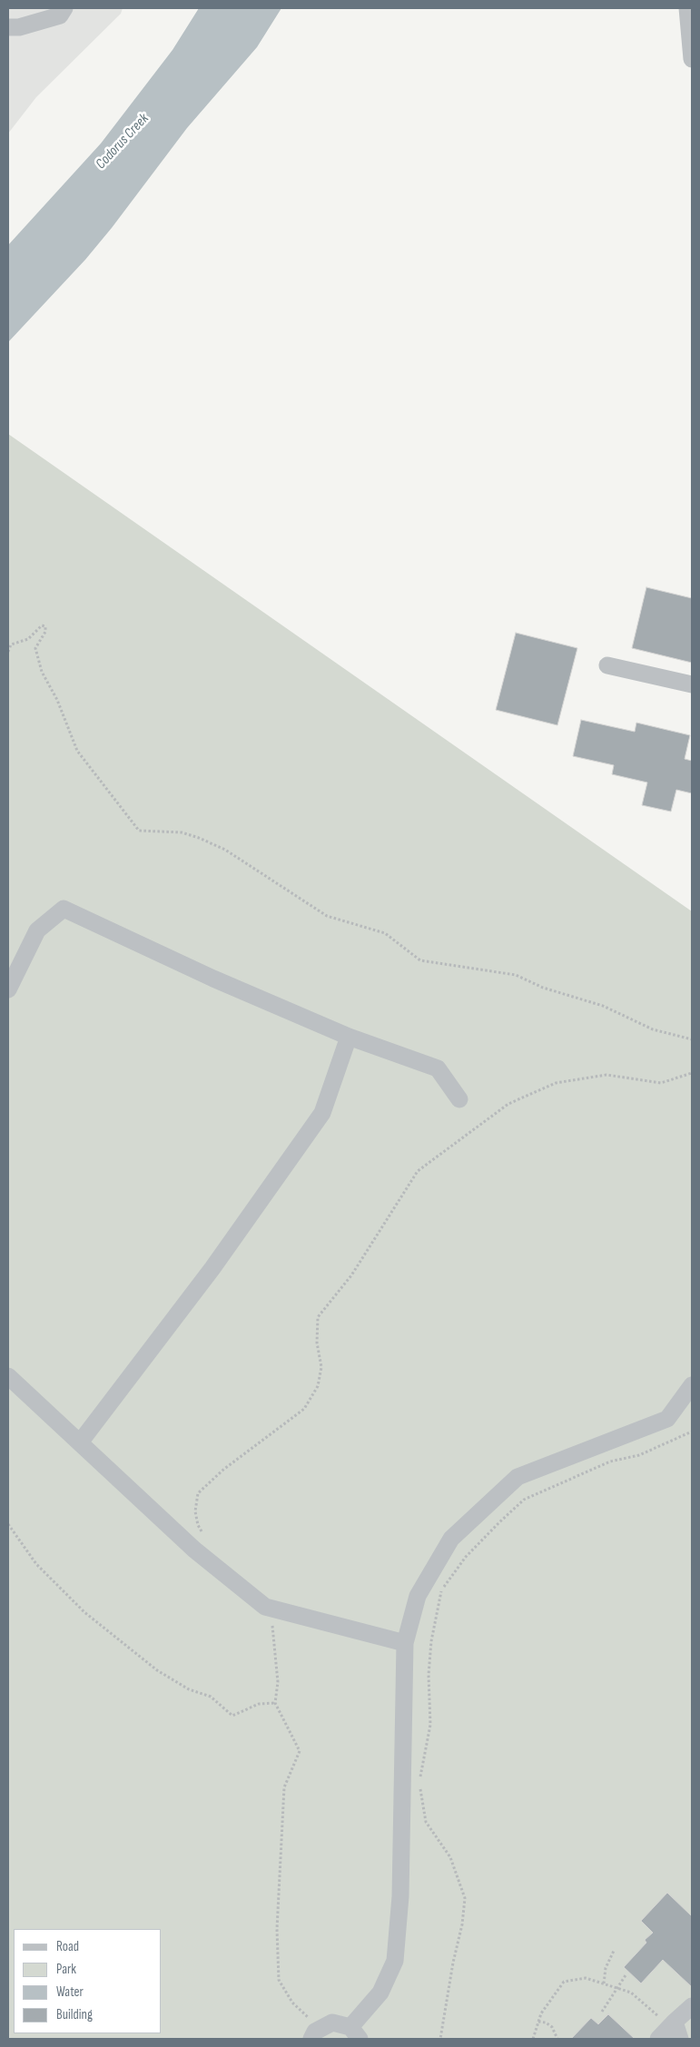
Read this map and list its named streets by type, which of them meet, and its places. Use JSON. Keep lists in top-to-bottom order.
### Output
{
  "water": ["Codorus Creek"],
  "legend": [
    "Road",
    "Park",
    "Water",
    "Building"
  ]
}
